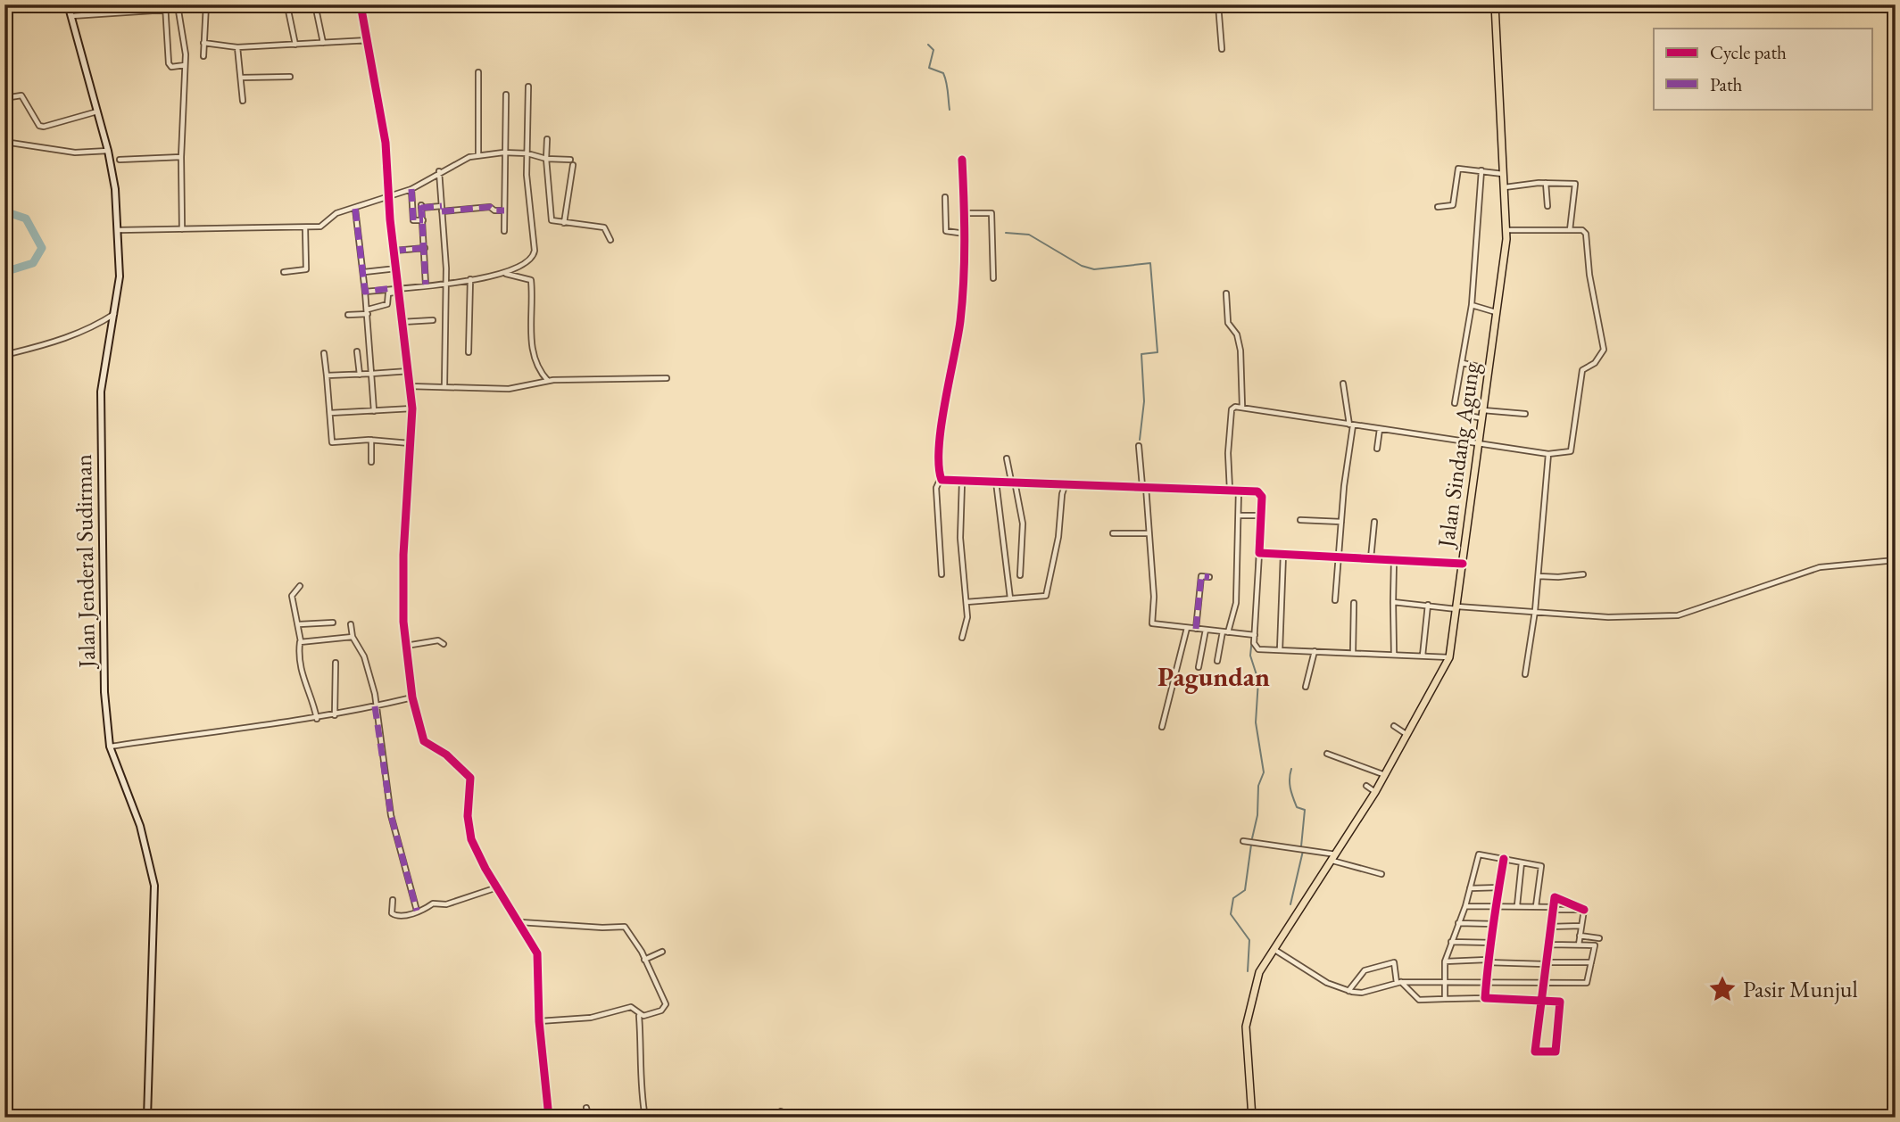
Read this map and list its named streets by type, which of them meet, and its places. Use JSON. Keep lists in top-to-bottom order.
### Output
{
  "streets": {
    "main road": ["Jalan Sindang Agung", "Jalan Jenderal Sudirman"]
  },
  "districts": ["Pagundan"],
  "places": {
    "place": ["Pasir Munjul"]
  },
  "legend": ["Cycle path", "Path"]
}
